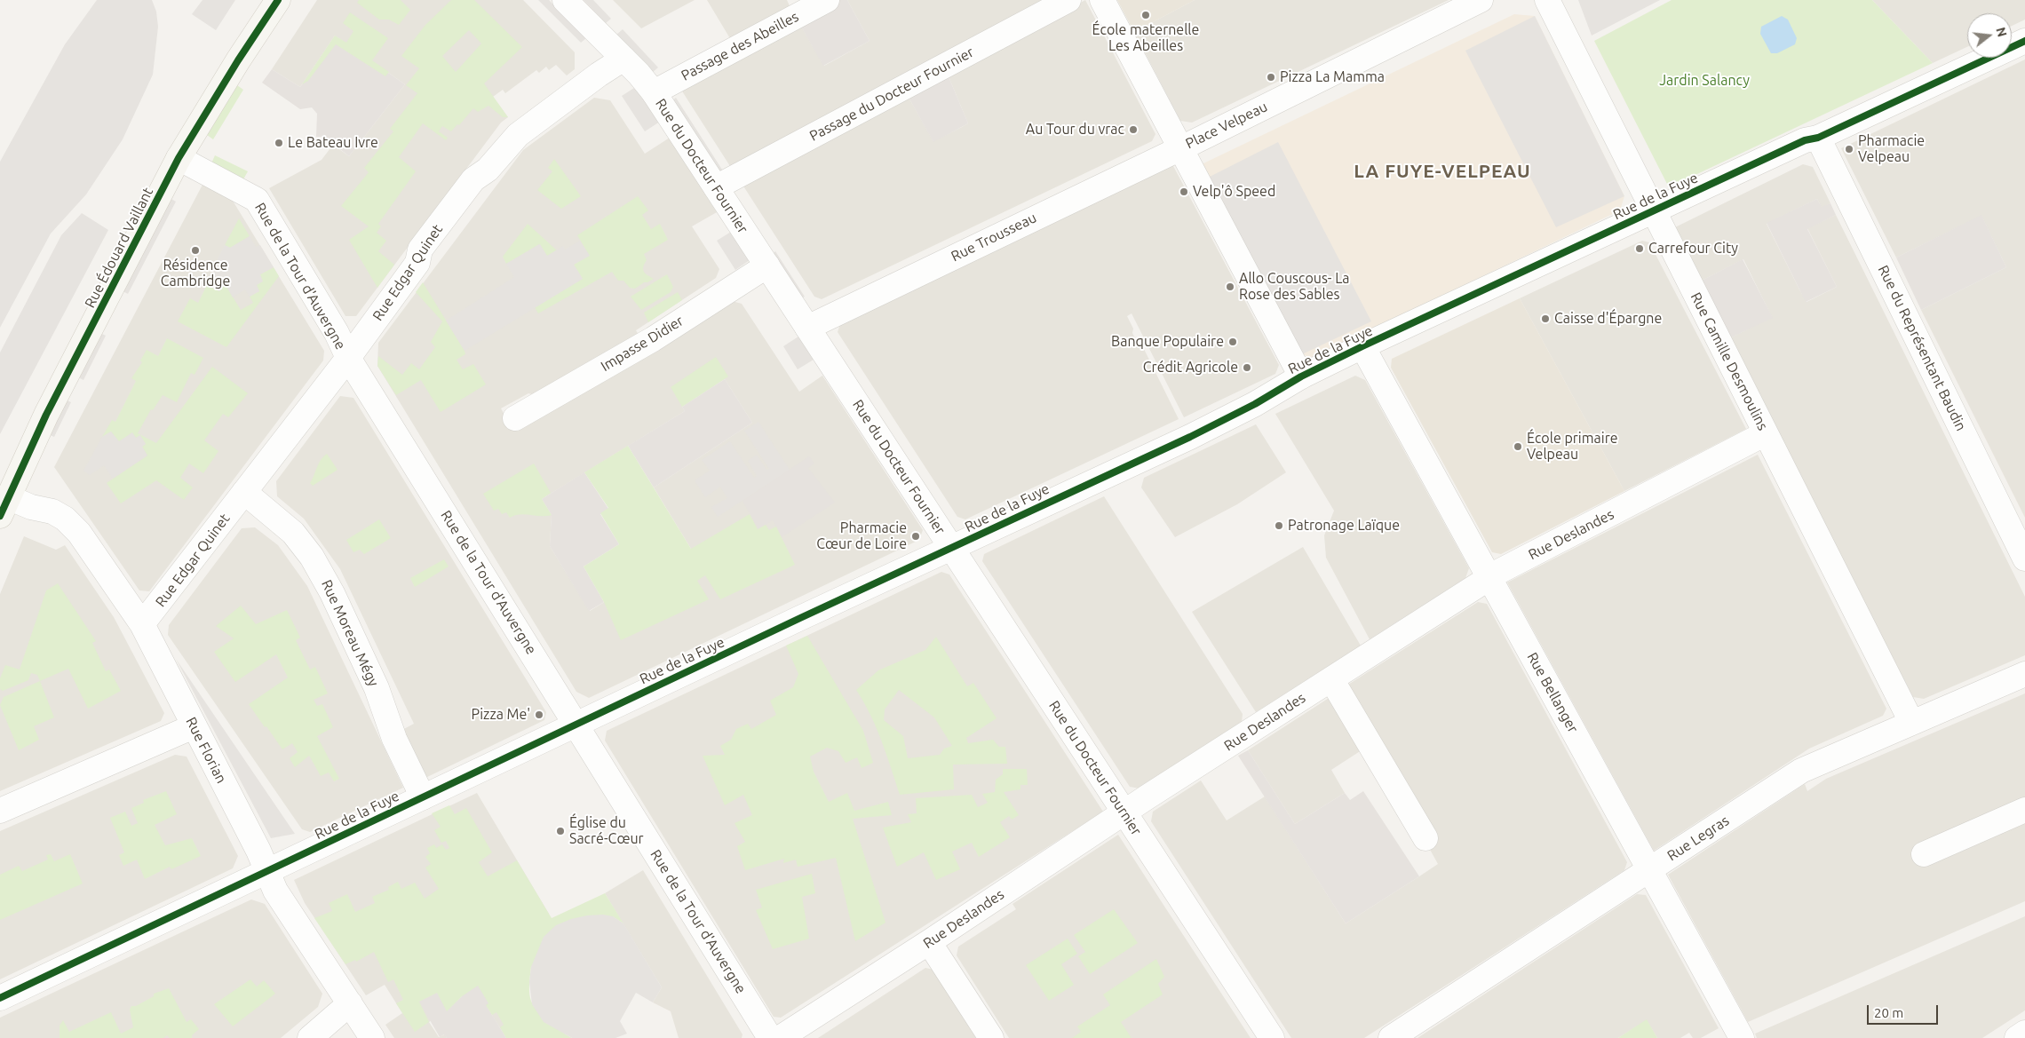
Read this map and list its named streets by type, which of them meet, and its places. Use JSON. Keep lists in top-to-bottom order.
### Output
{
  "streets": {
    "main road": ["Rue Édouard Vaillant"],
    "street": [
      "Passage des Abeilles",
      "Passage du Docteur Fournier",
      "Place Velpeau",
      "Rue du Docteur Fournier",
      "Rue de la Fuye",
      "Rue Trousseau",
      "Rue Edgar Quinet",
      "Rue de la Tour d'Auvergne",
      "Impasse Didier",
      "Rue du Représentant Baudin",
      "Rue Camille Desmoulins",
      "Rue Deslandes",
      "Rue Moreau Mégy",
      "Rue Bellanger",
      "Rue Florian",
      "Rue Legras"
    ]
  },
  "crossings": [
    ["Passage des Abeilles", "Rue du Docteur Fournier"],
    ["Passage du Docteur Fournier", "Rue du Docteur Fournier"],
    ["Place Velpeau", "Rue de la Fuye"],
    ["Place Velpeau", "Rue Trousseau"],
    ["Rue du Docteur Fournier", "Rue de la Fuye"],
    ["Rue du Docteur Fournier", "Rue Trousseau"],
    ["Rue du Docteur Fournier", "Rue Edgar Quinet"],
    ["Rue du Docteur Fournier", "Impasse Didier"],
    ["Rue du Docteur Fournier", "Rue Deslandes"],
    ["Rue de la Fuye", "Rue de la Tour d'Auvergne"],
    ["Rue de la Fuye", "Rue du Représentant Baudin"],
    ["Rue de la Fuye", "Rue Camille Desmoulins"],
    ["Rue de la Fuye", "Rue Moreau Mégy"],
    ["Rue de la Fuye", "Rue Bellanger"],
    ["Rue de la Fuye", "Rue Florian"],
    ["Rue Édouard Vaillant", "Rue de la Tour d'Auvergne"],
    ["Rue Édouard Vaillant", "Rue Florian"],
    ["Rue Edgar Quinet", "Rue de la Tour d'Auvergne"],
    ["Rue Edgar Quinet", "Rue Moreau Mégy"],
    ["Rue Edgar Quinet", "Rue Florian"],
    ["Rue Camille Desmoulins", "Rue Deslandes"],
    ["Rue Camille Desmoulins", "Rue Legras"],
    ["Rue Deslandes", "Rue Bellanger"],
    ["Rue Bellanger", "Rue Legras"]
  ],
  "districts": ["LA FUYE-VELPEAU"],
  "parks": ["Jardin Salancy"],
  "places": [
    "École maternelle Les Abeilles",
    "Pizza La Mamma",
    "Au Tour du vrac",
    "Le Bateau Ivre",
    "Pharmacie Velpeau",
    "Velp'ô Speed",
    "Carrefour City",
    "Résidence Cambridge",
    "Allo Couscous- La Rose des Sables",
    "Caisse d'Épargne",
    "Banque Populaire",
    "Crédit Agricole",
    "École primaire Velpeau",
    "Patronage Laïque",
    "Pharmacie Cœur de Loire",
    "Pizza Me'",
    "Église du Sacré-Cœur"
  ],
  "scale_bar": "20 m",
  "north": "right"
}
